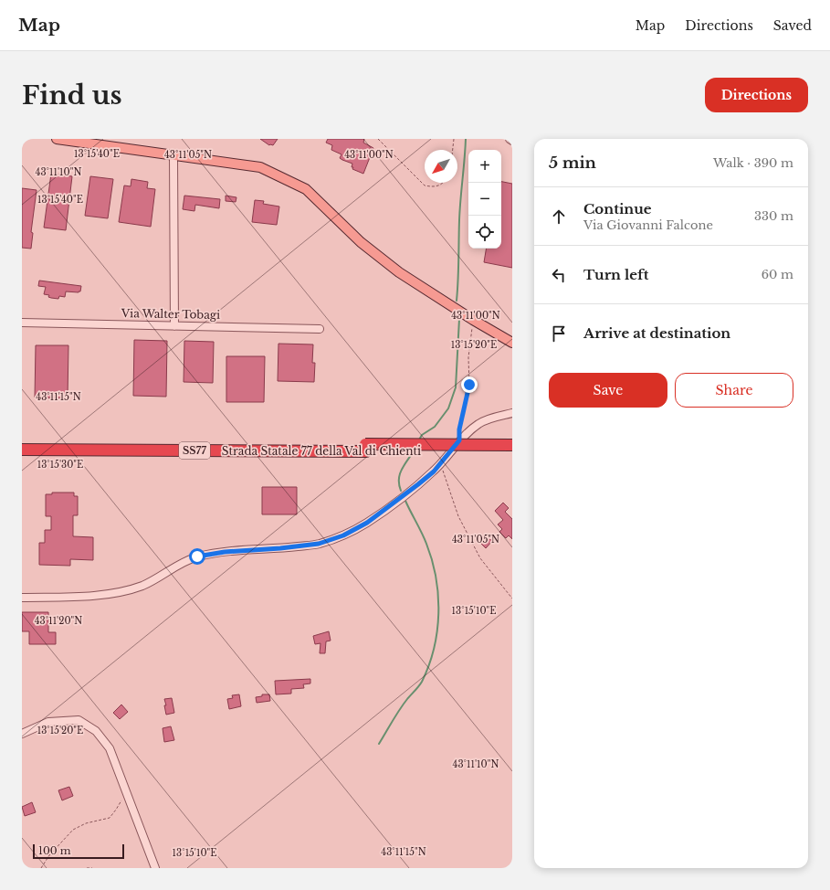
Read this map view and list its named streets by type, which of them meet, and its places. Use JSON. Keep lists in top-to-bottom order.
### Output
{
  "streets": {
    "highway": ["SS77", "Strada Statale 77 della Val di Chienti"],
    "street": ["Via Walter Tobagi"]
  },
  "scale_bar": "100 m",
  "north": "bottom left",
  "page": {
    "header": "Map",
    "nav": ["Map", "Directions", "Saved"],
    "buttons": [
      "Directions",
      ["Save", "Share"]
    ],
    "title": "Find us",
    "heading": ["5 min", "Walk · 390 m"],
    "map_buttons": ["+", "−"],
    "list": [
      ["Continue", "Via Giovanni Falcone", "330 m"],
      ["Turn left", "60 m"],
      "Arrive at destination"
    ],
    "scale": "100 m"
  },
  "coordinates": [
    "13°15'40\"E",
    "43°11'00\"N",
    "43°11'05\"N",
    "43°11'10\"N",
    "13°15'20\"E",
    "43°11'15\"N",
    "13°15'30\"E",
    "13°15'10\"E",
    "43°11'20\"N"
  ]
}
